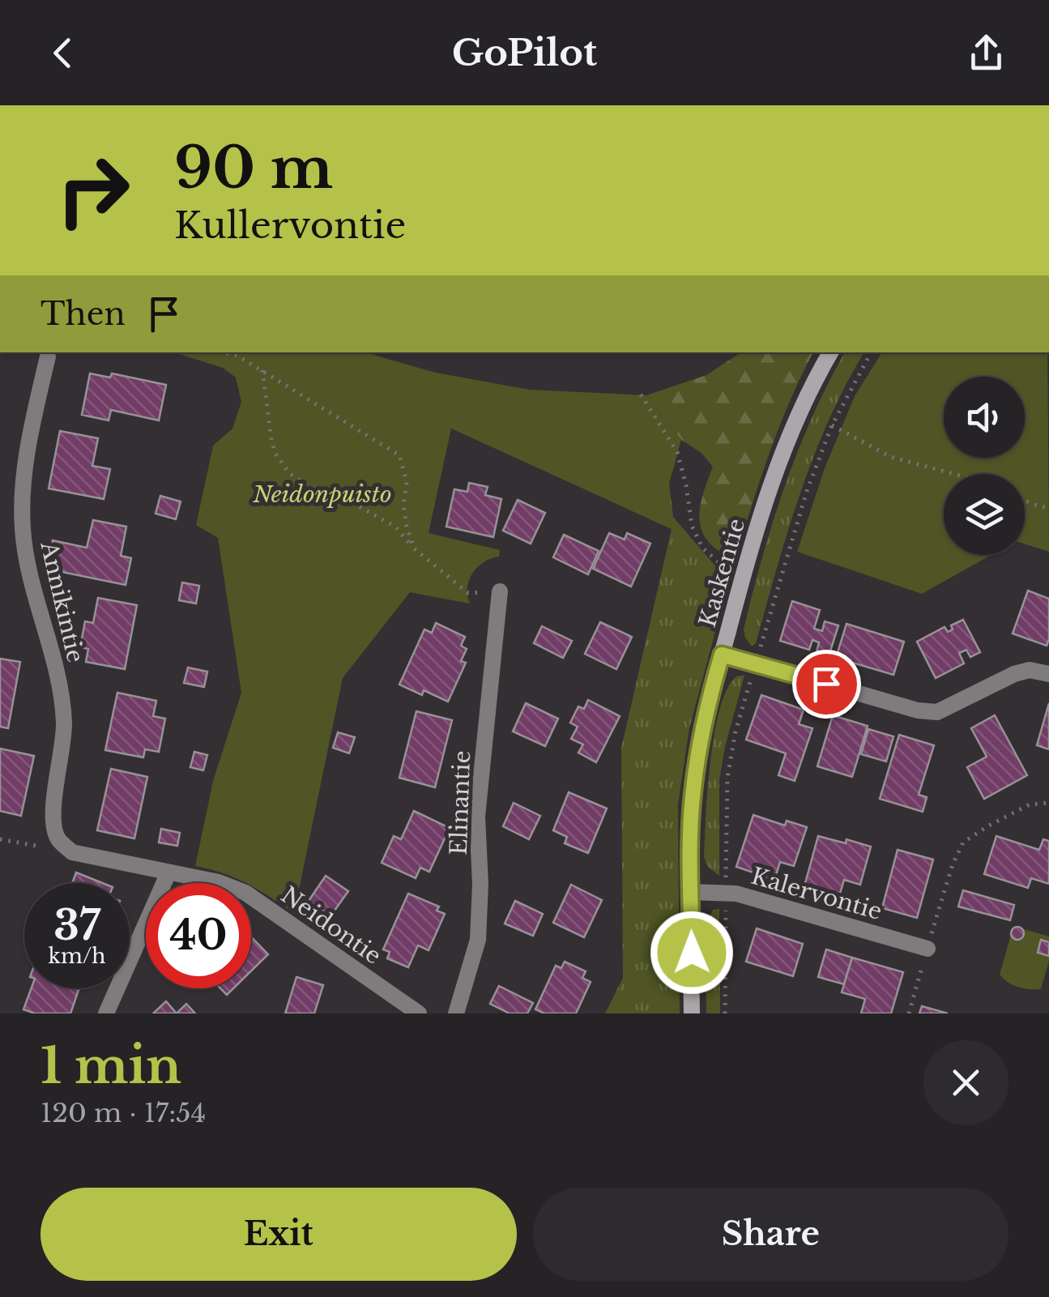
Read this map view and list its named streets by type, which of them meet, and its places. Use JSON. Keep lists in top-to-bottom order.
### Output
{
  "streets": {
    "street": [
      "Kaskentie",
      "Annikintie",
      "Elinantie",
      "Kalervontie",
      "Neidontie"
    ]
  },
  "crossings": [
    ["Kaskentie", "Kalervontie"],
    ["Annikintie", "Neidontie"]
  ],
  "parks": ["Neidonpuisto"],
  "page": {
    "header": "GoPilot",
    "turn": ["90 m", "Kullervontie"],
    "then": "Then",
    "speed": "37 km/h",
    "limit": "40",
    "heading": ["1 min", "120 m · 17:54"],
    "buttons": ["Exit", "Share"]
  }
}
